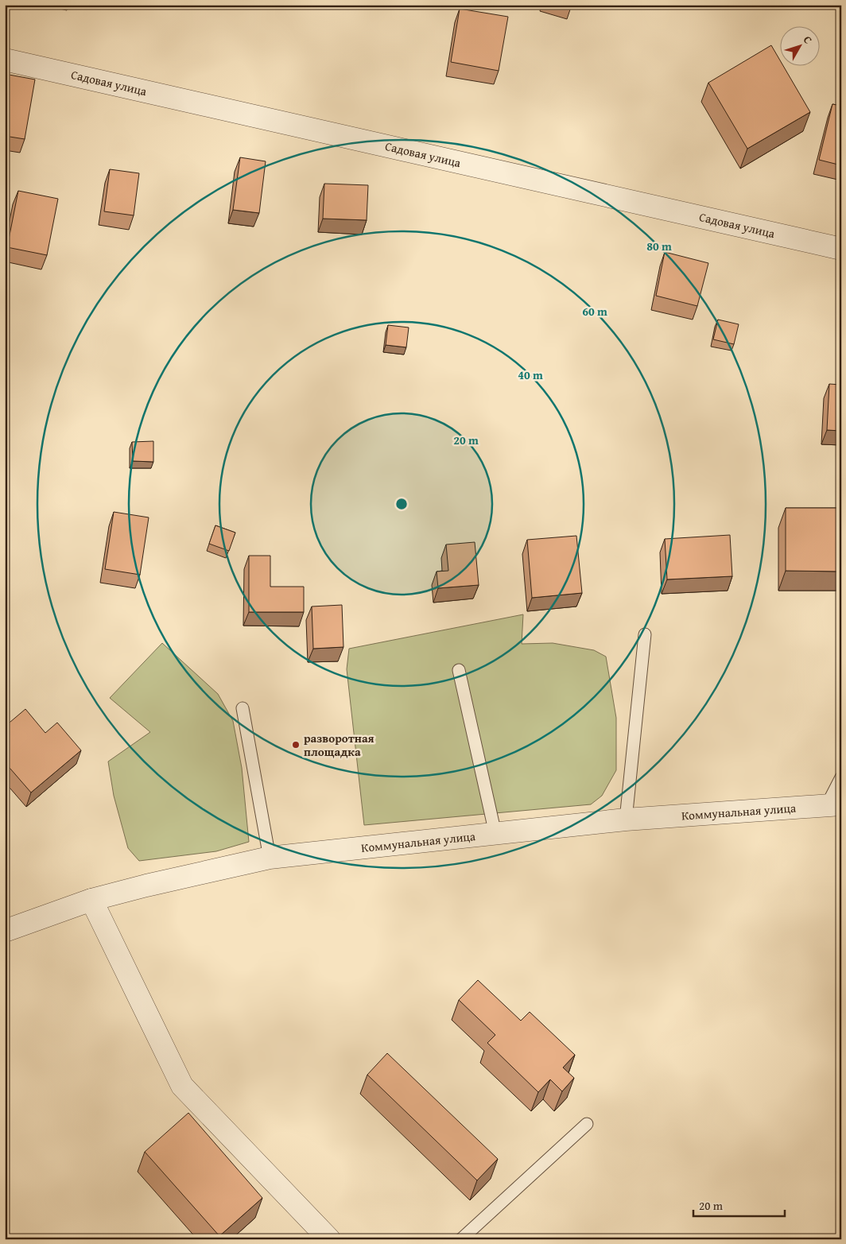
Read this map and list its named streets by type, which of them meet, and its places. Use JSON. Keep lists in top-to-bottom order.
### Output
{
  "streets": {
    "street": ["Садовая улица", "Коммунальная улица"]
  },
  "places": ["разворотная площадка"],
  "scale_bar": "20 m",
  "north": "top right",
  "rings": [
    "80 m",
    "60 m",
    "40 m",
    "20 m"
  ]
}
